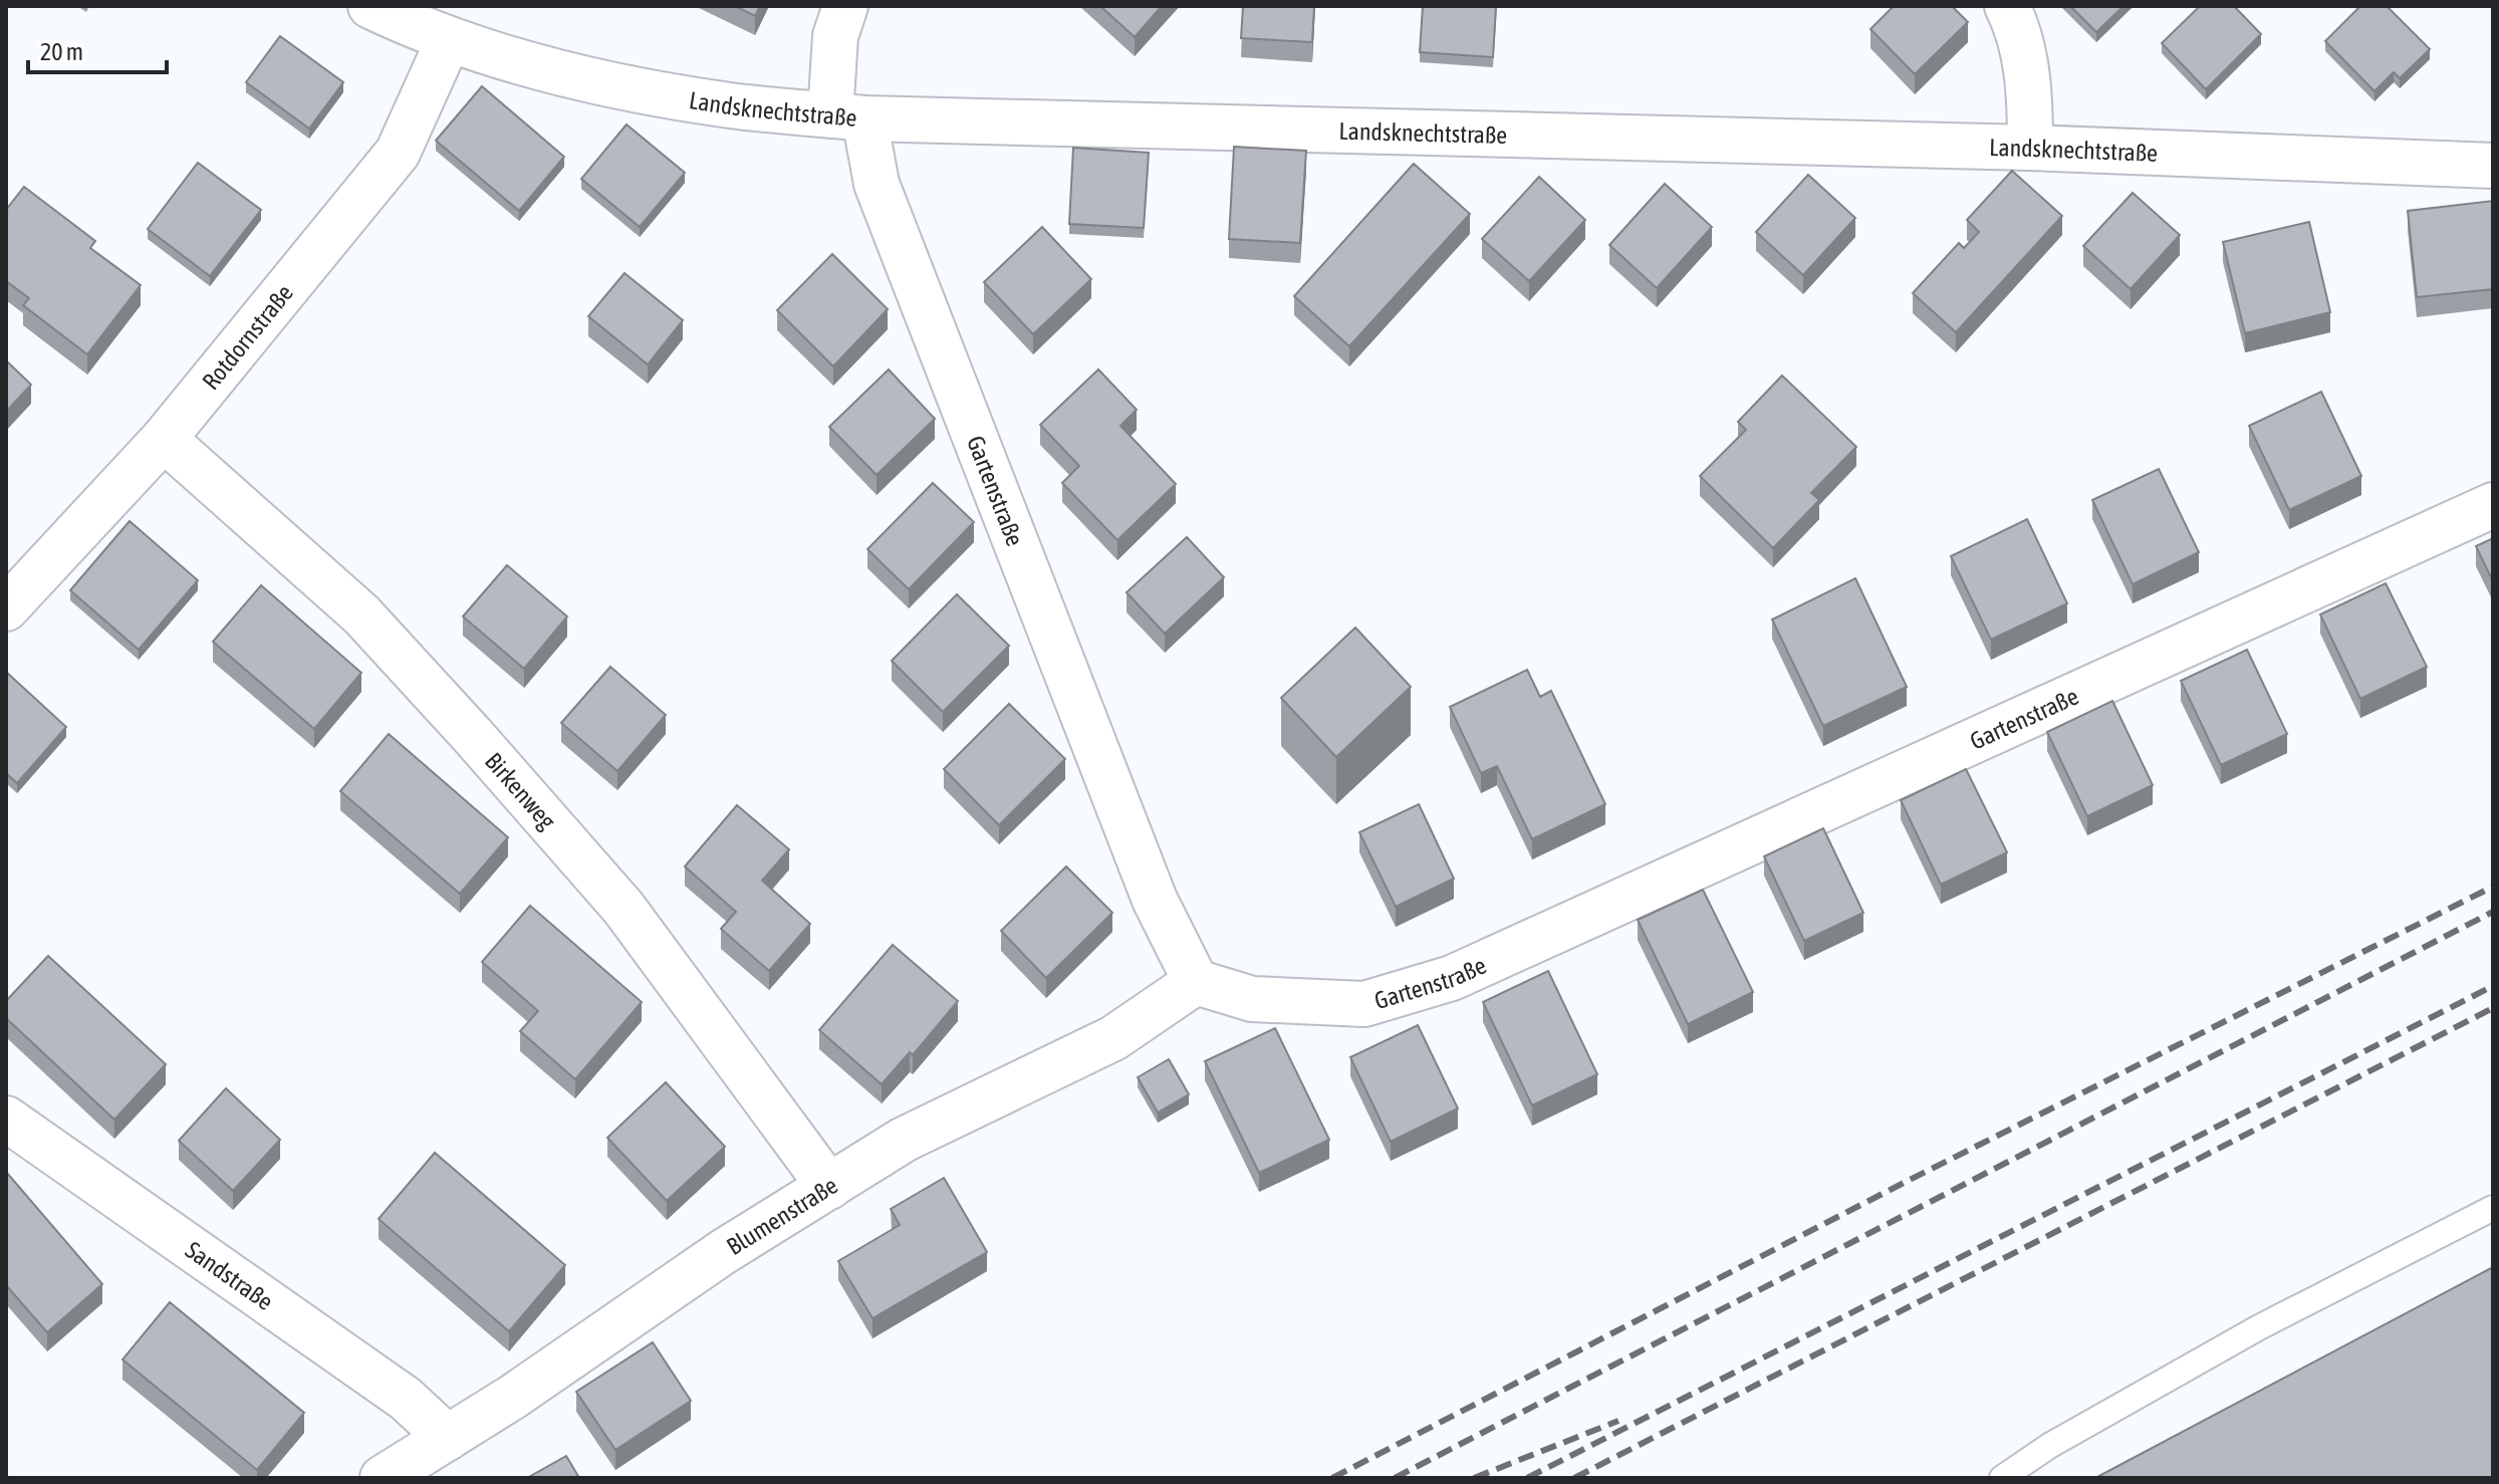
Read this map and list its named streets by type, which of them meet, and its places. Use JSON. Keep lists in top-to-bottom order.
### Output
{
  "streets": {
    "street": [
      "Landsknechtstraße",
      "Rotdornstraße",
      "Gartenstraße",
      "Birkenweg",
      "Blumenstraße",
      "Sandstraße"
    ]
  },
  "crossings": [
    ["Landsknechtstraße", "Rotdornstraße"],
    ["Landsknechtstraße", "Gartenstraße"],
    ["Rotdornstraße", "Birkenweg"],
    ["Gartenstraße", "Blumenstraße"],
    ["Birkenweg", "Blumenstraße"],
    ["Blumenstraße", "Sandstraße"]
  ],
  "scale_bar": "20 m"
}
